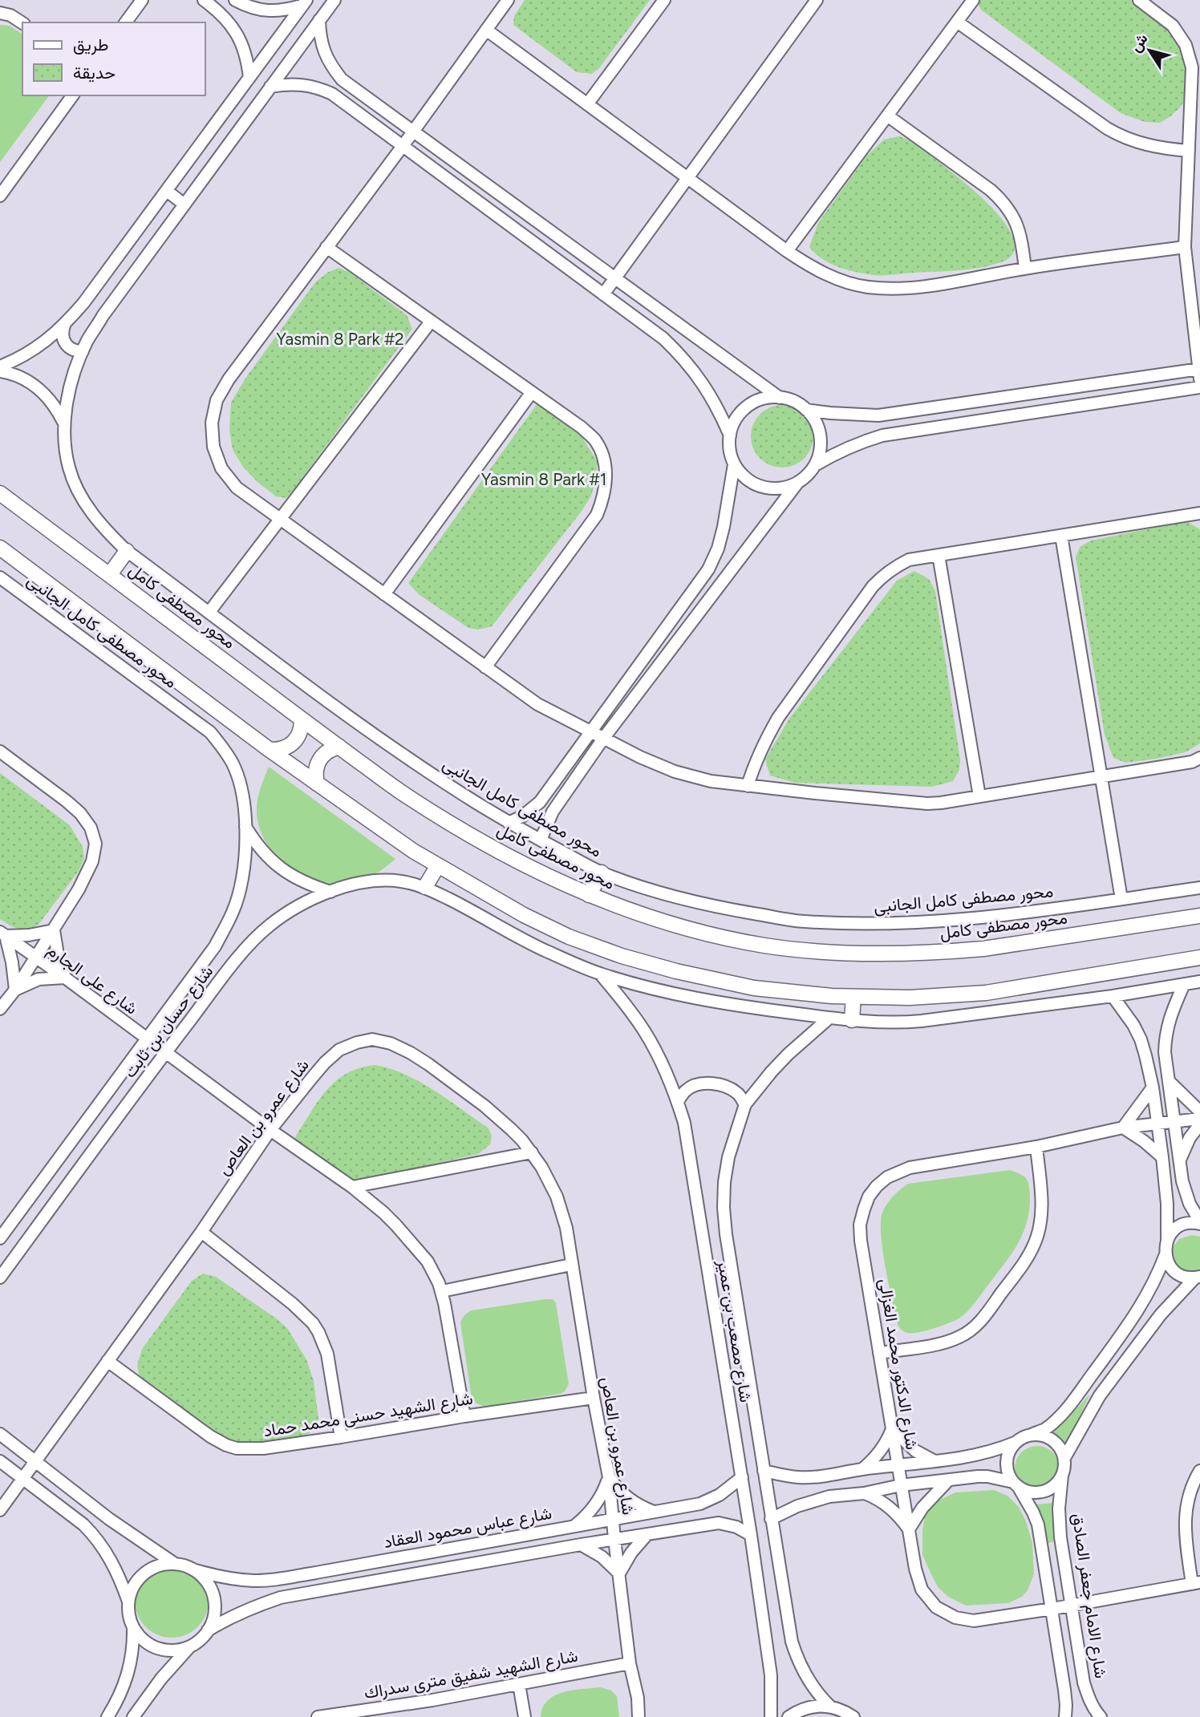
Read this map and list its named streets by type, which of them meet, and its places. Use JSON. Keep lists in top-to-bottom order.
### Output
{
  "streets": {
    "main road": ["محور مصطفى كامل"],
    "street": [
      "محور مصطفى كامل الجانبى",
      "شارع على الجارم",
      "شارع حسان بن ثابت",
      "شارع عمرو بن العاص",
      "شارع مصعب بن عمير",
      "شارع الدكتور محمد الغزالى",
      "شارع الشهيد حسنى محمد حماد",
      "شارع عباس محمود العقاد",
      "شارع الامام جعفر الصادق",
      "شارع الشهيد شفيق مترى سدراك"
    ]
  },
  "crossings": [
    ["محور مصطفى كامل الجانبى", "شارع حسان بن ثابت"],
    ["شارع على الجارم", "شارع حسان بن ثابت"],
    ["شارع على الجارم", "شارع عمرو بن العاص"],
    ["شارع على الجارم", "شارع الشهيد حسنى محمد حماد"],
    ["شارع عمرو بن العاص", "شارع الشهيد حسنى محمد حماد"],
    ["شارع عمرو بن العاص", "شارع عباس محمود العقاد"],
    ["شارع عمرو بن العاص", "شارع الشهيد شفيق مترى سدراك"],
    ["شارع مصعب بن عمير", "شارع عباس محمود العقاد"],
    ["شارع الدكتور محمد الغزالى", "شارع الامام جعفر الصادق"]
  ],
  "parks": ["Yasmin 8 Park #2", "Yasmin 8 Park #1"],
  "legend": ["طريق", "حديقة"],
  "north": "top left"
}
